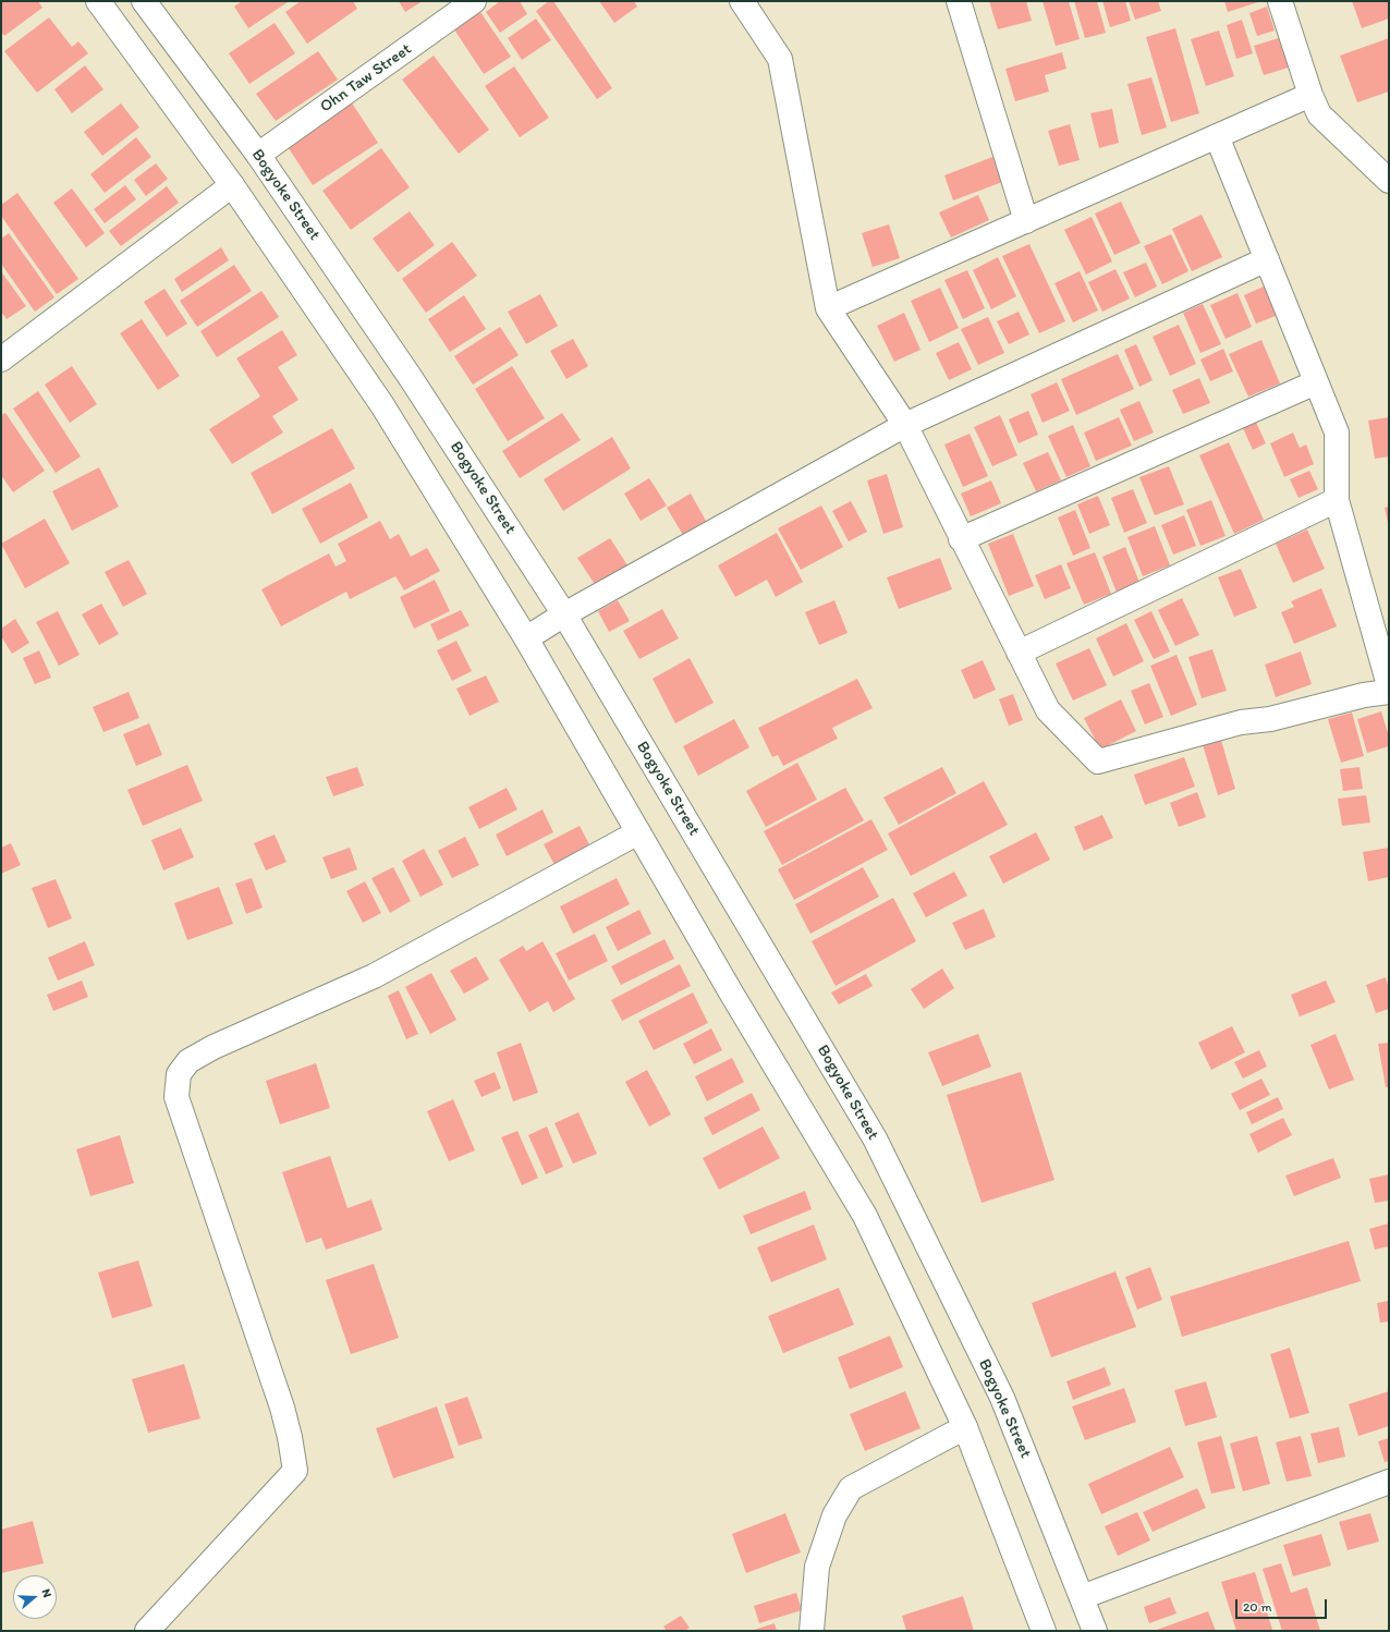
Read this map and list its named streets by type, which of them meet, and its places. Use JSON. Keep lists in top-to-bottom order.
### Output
{
  "streets": {
    "street": ["Ohn Taw Street", "Bogyoke Street"]
  },
  "crossings": [
    ["Ohn Taw Street", "Bogyoke Street"]
  ],
  "scale_bar": "20 m",
  "north": "right"
}
